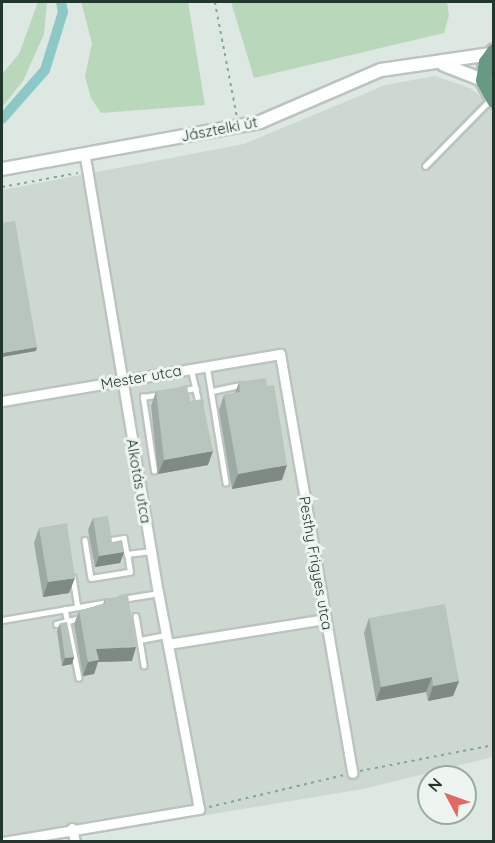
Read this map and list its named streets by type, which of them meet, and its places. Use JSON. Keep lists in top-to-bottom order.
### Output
{
  "streets": {
    "street": [
      "Jásztelki út",
      "Mester utca",
      "Alkotás utca",
      "Pesthy Frigyes utca"
    ]
  },
  "crossings": [
    ["Jásztelki út", "Alkotás utca"],
    ["Mester utca", "Alkotás utca"],
    ["Mester utca", "Pesthy Frigyes utca"]
  ],
  "north": "top left"
}
